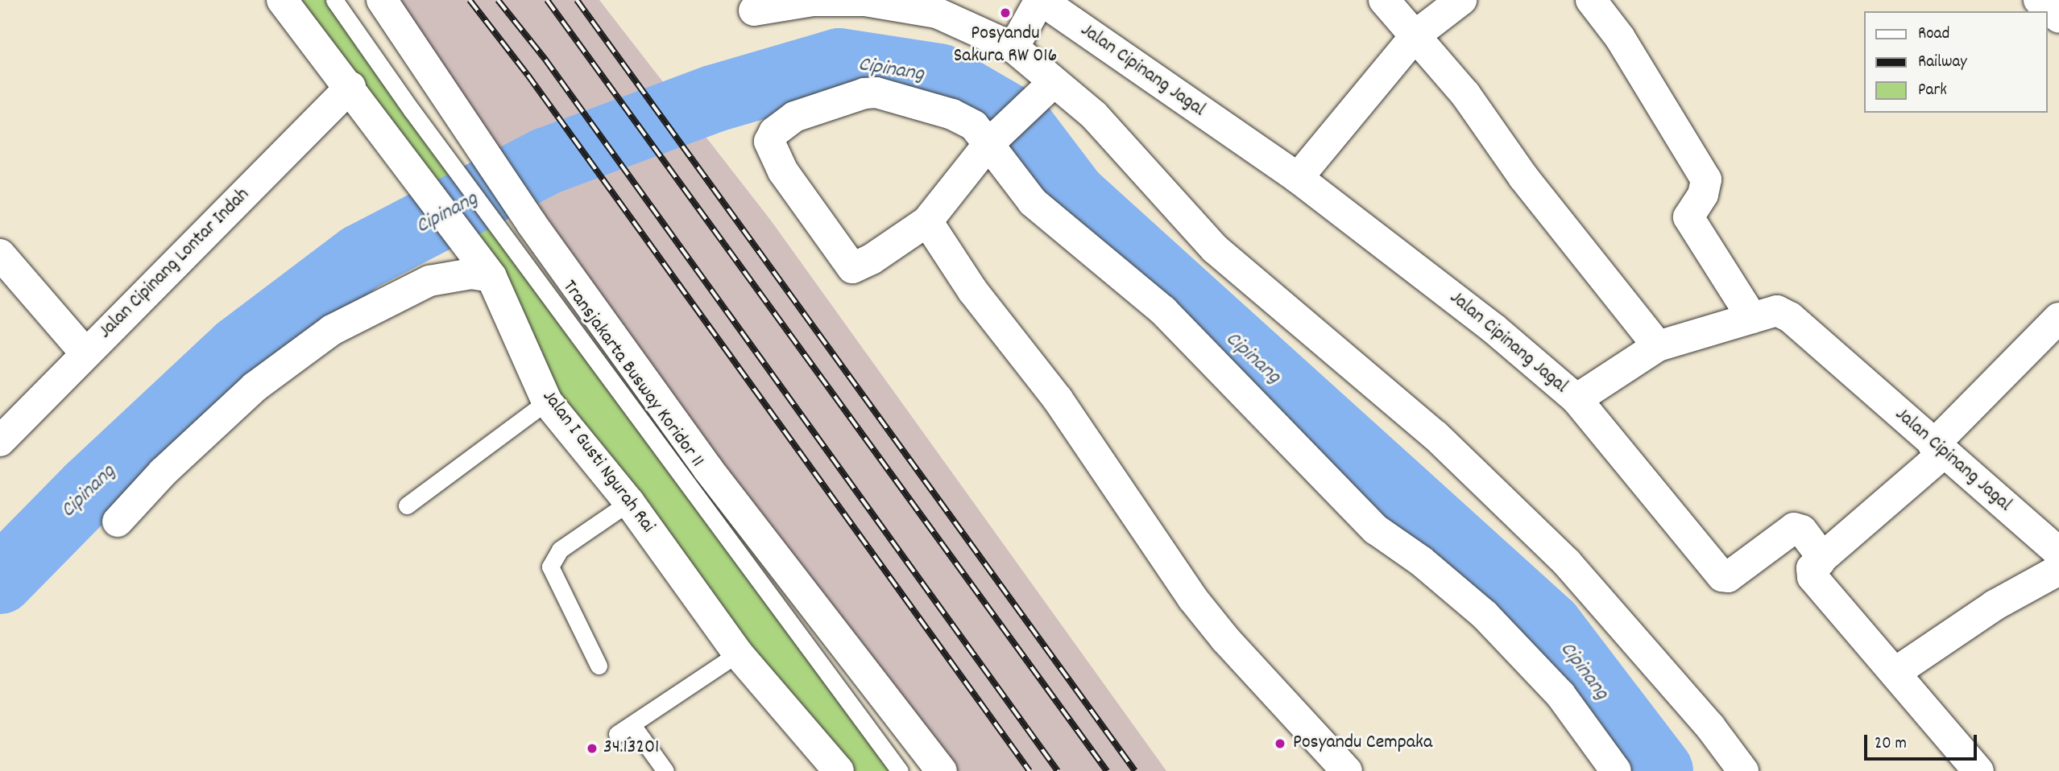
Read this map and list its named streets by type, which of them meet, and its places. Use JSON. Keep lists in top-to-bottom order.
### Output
{
  "streets": {
    "street": ["Jalan Cipinang Jagal", "Jalan Cipinang Lontar Indah", "Jalan I Gusti Ngurah Rai"],
    "lane": ["Transjakarta Busway Koridor 11"]
  },
  "crossings": [
    ["Jalan Cipinang Lontar Indah", "Jalan I Gusti Ngurah Rai"]
  ],
  "water": ["Cipinang"],
  "places": ["Posyandu Sakura RW 016", "Posyandu Cempaka", "34.13201"],
  "legend": ["Road", "Railway", "Park"],
  "scale_bar": "20 m"
}
